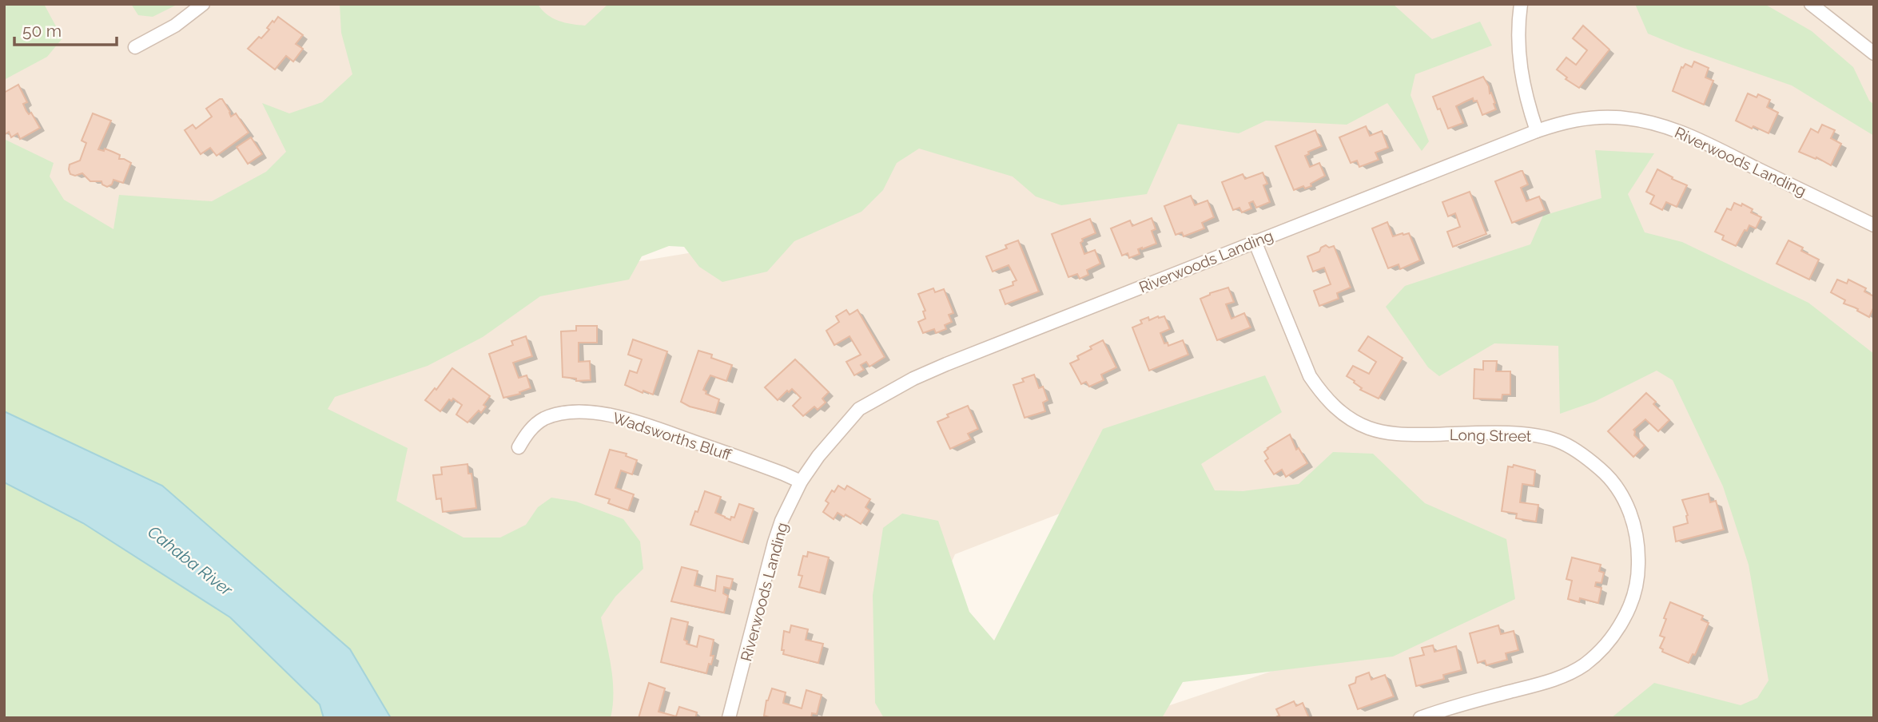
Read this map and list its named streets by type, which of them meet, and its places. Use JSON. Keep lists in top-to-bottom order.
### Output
{
  "streets": {
    "street": ["Riverwoods Landing", "Long Street", "Wadsworths Bluff"]
  },
  "crossings": [
    ["Riverwoods Landing", "Long Street"],
    ["Riverwoods Landing", "Wadsworths Bluff"]
  ],
  "water": ["Cahaba River"],
  "scale_bar": "50 m"
}
